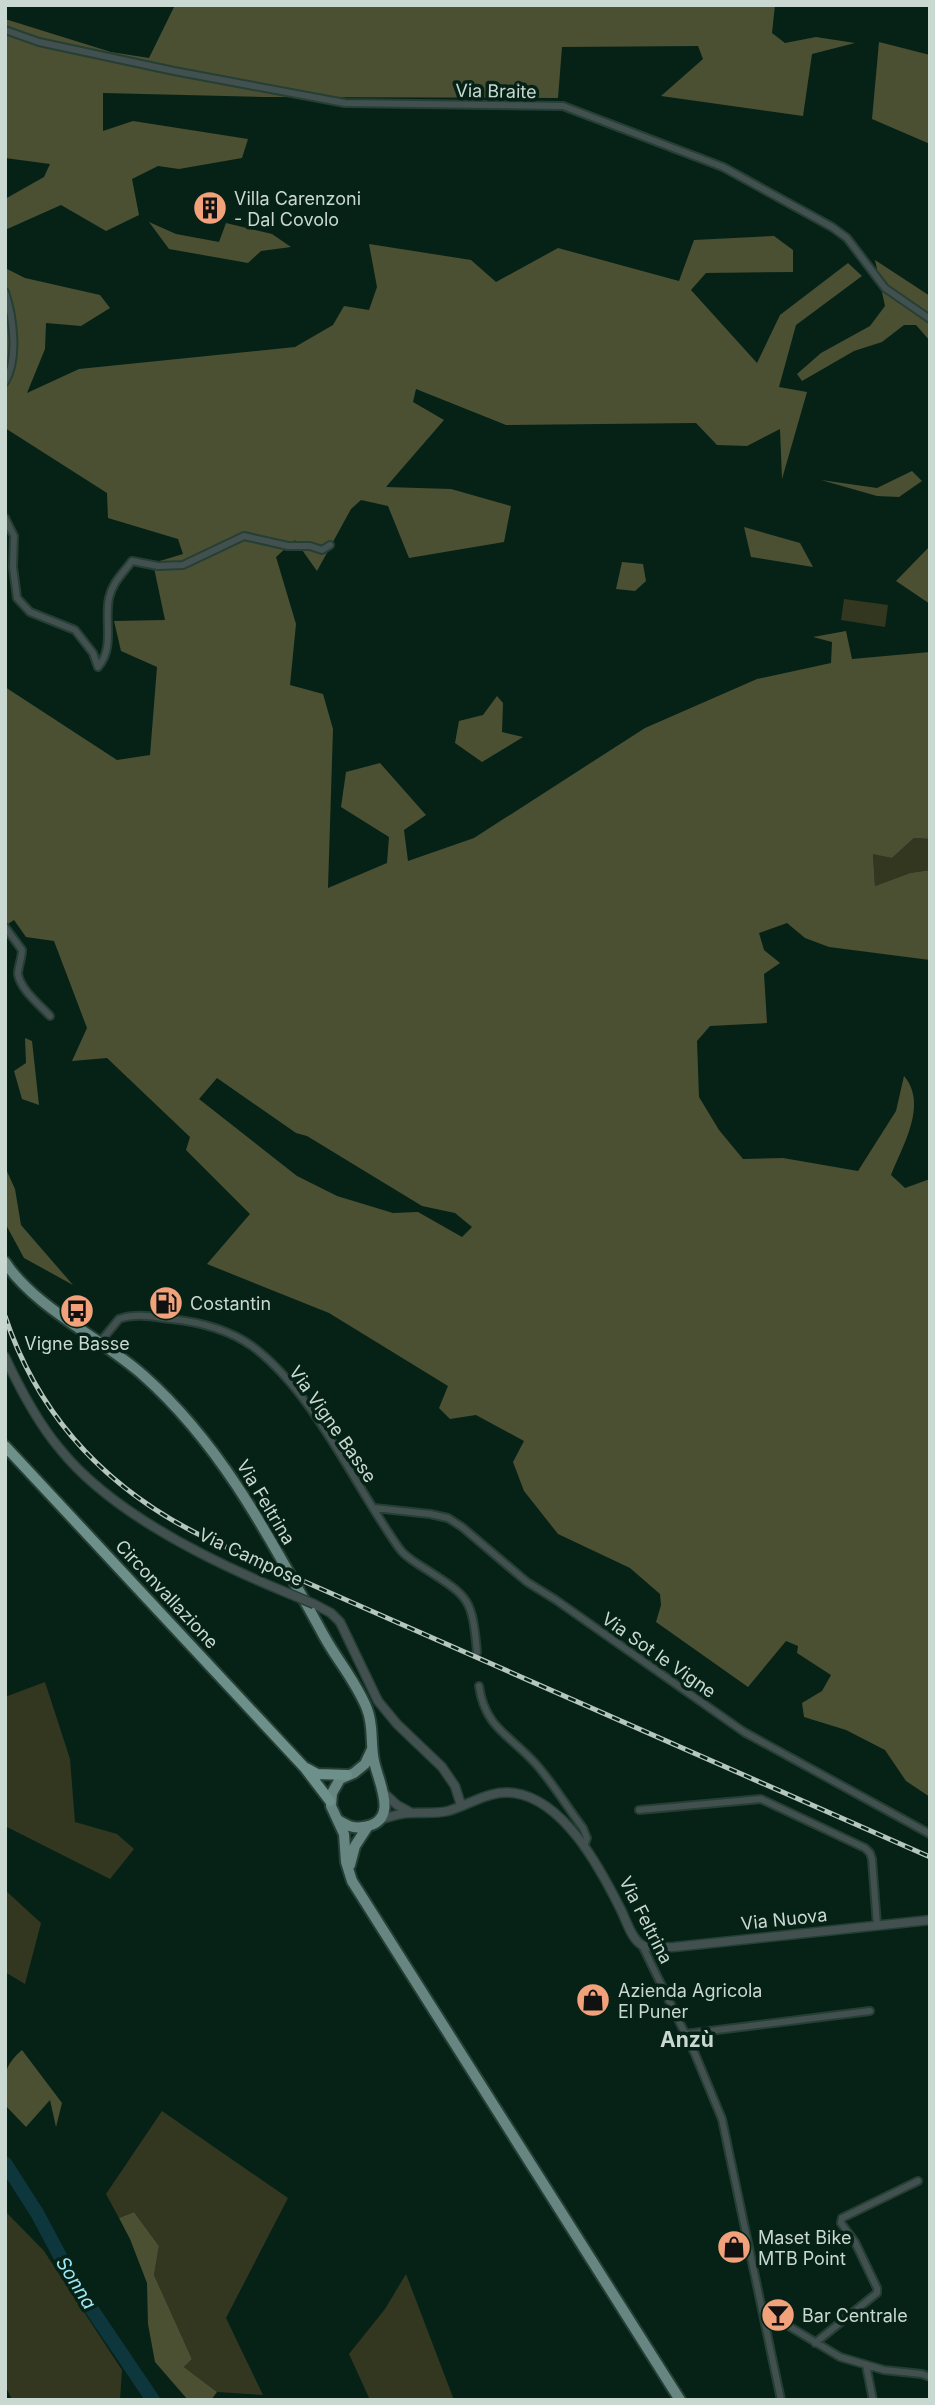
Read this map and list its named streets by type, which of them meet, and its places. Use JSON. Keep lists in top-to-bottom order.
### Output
{
  "streets": {
    "highway": ["Circonvallazione"],
    "main road": ["Via Feltrina"],
    "street": [
      "Via Braite",
      "Via Vigne Basse",
      "Via Campose",
      "Via Sot le Vigne",
      "Via Nuova"
    ]
  },
  "crossings": [
    ["Via Vigne Basse", "Via Feltrina"],
    ["Via Vigne Basse", "Via Sot le Vigne"],
    ["Via Feltrina", "Via Campose"],
    ["Via Feltrina", "Circonvallazione"],
    ["Via Feltrina", "Via Nuova"]
  ],
  "districts": ["Anzù"],
  "water": ["Sonna"],
  "places": {
    "building": ["Villa Carenzoni - Dal Covolo"],
    "fuel station": ["Costantin"],
    "bus stop": ["Vigne Basse"],
    "shop": ["Azienda Agricola El Puner", "Maset Bike MTB Point"],
    "bar": ["Bar Centrale"]
  }
}
